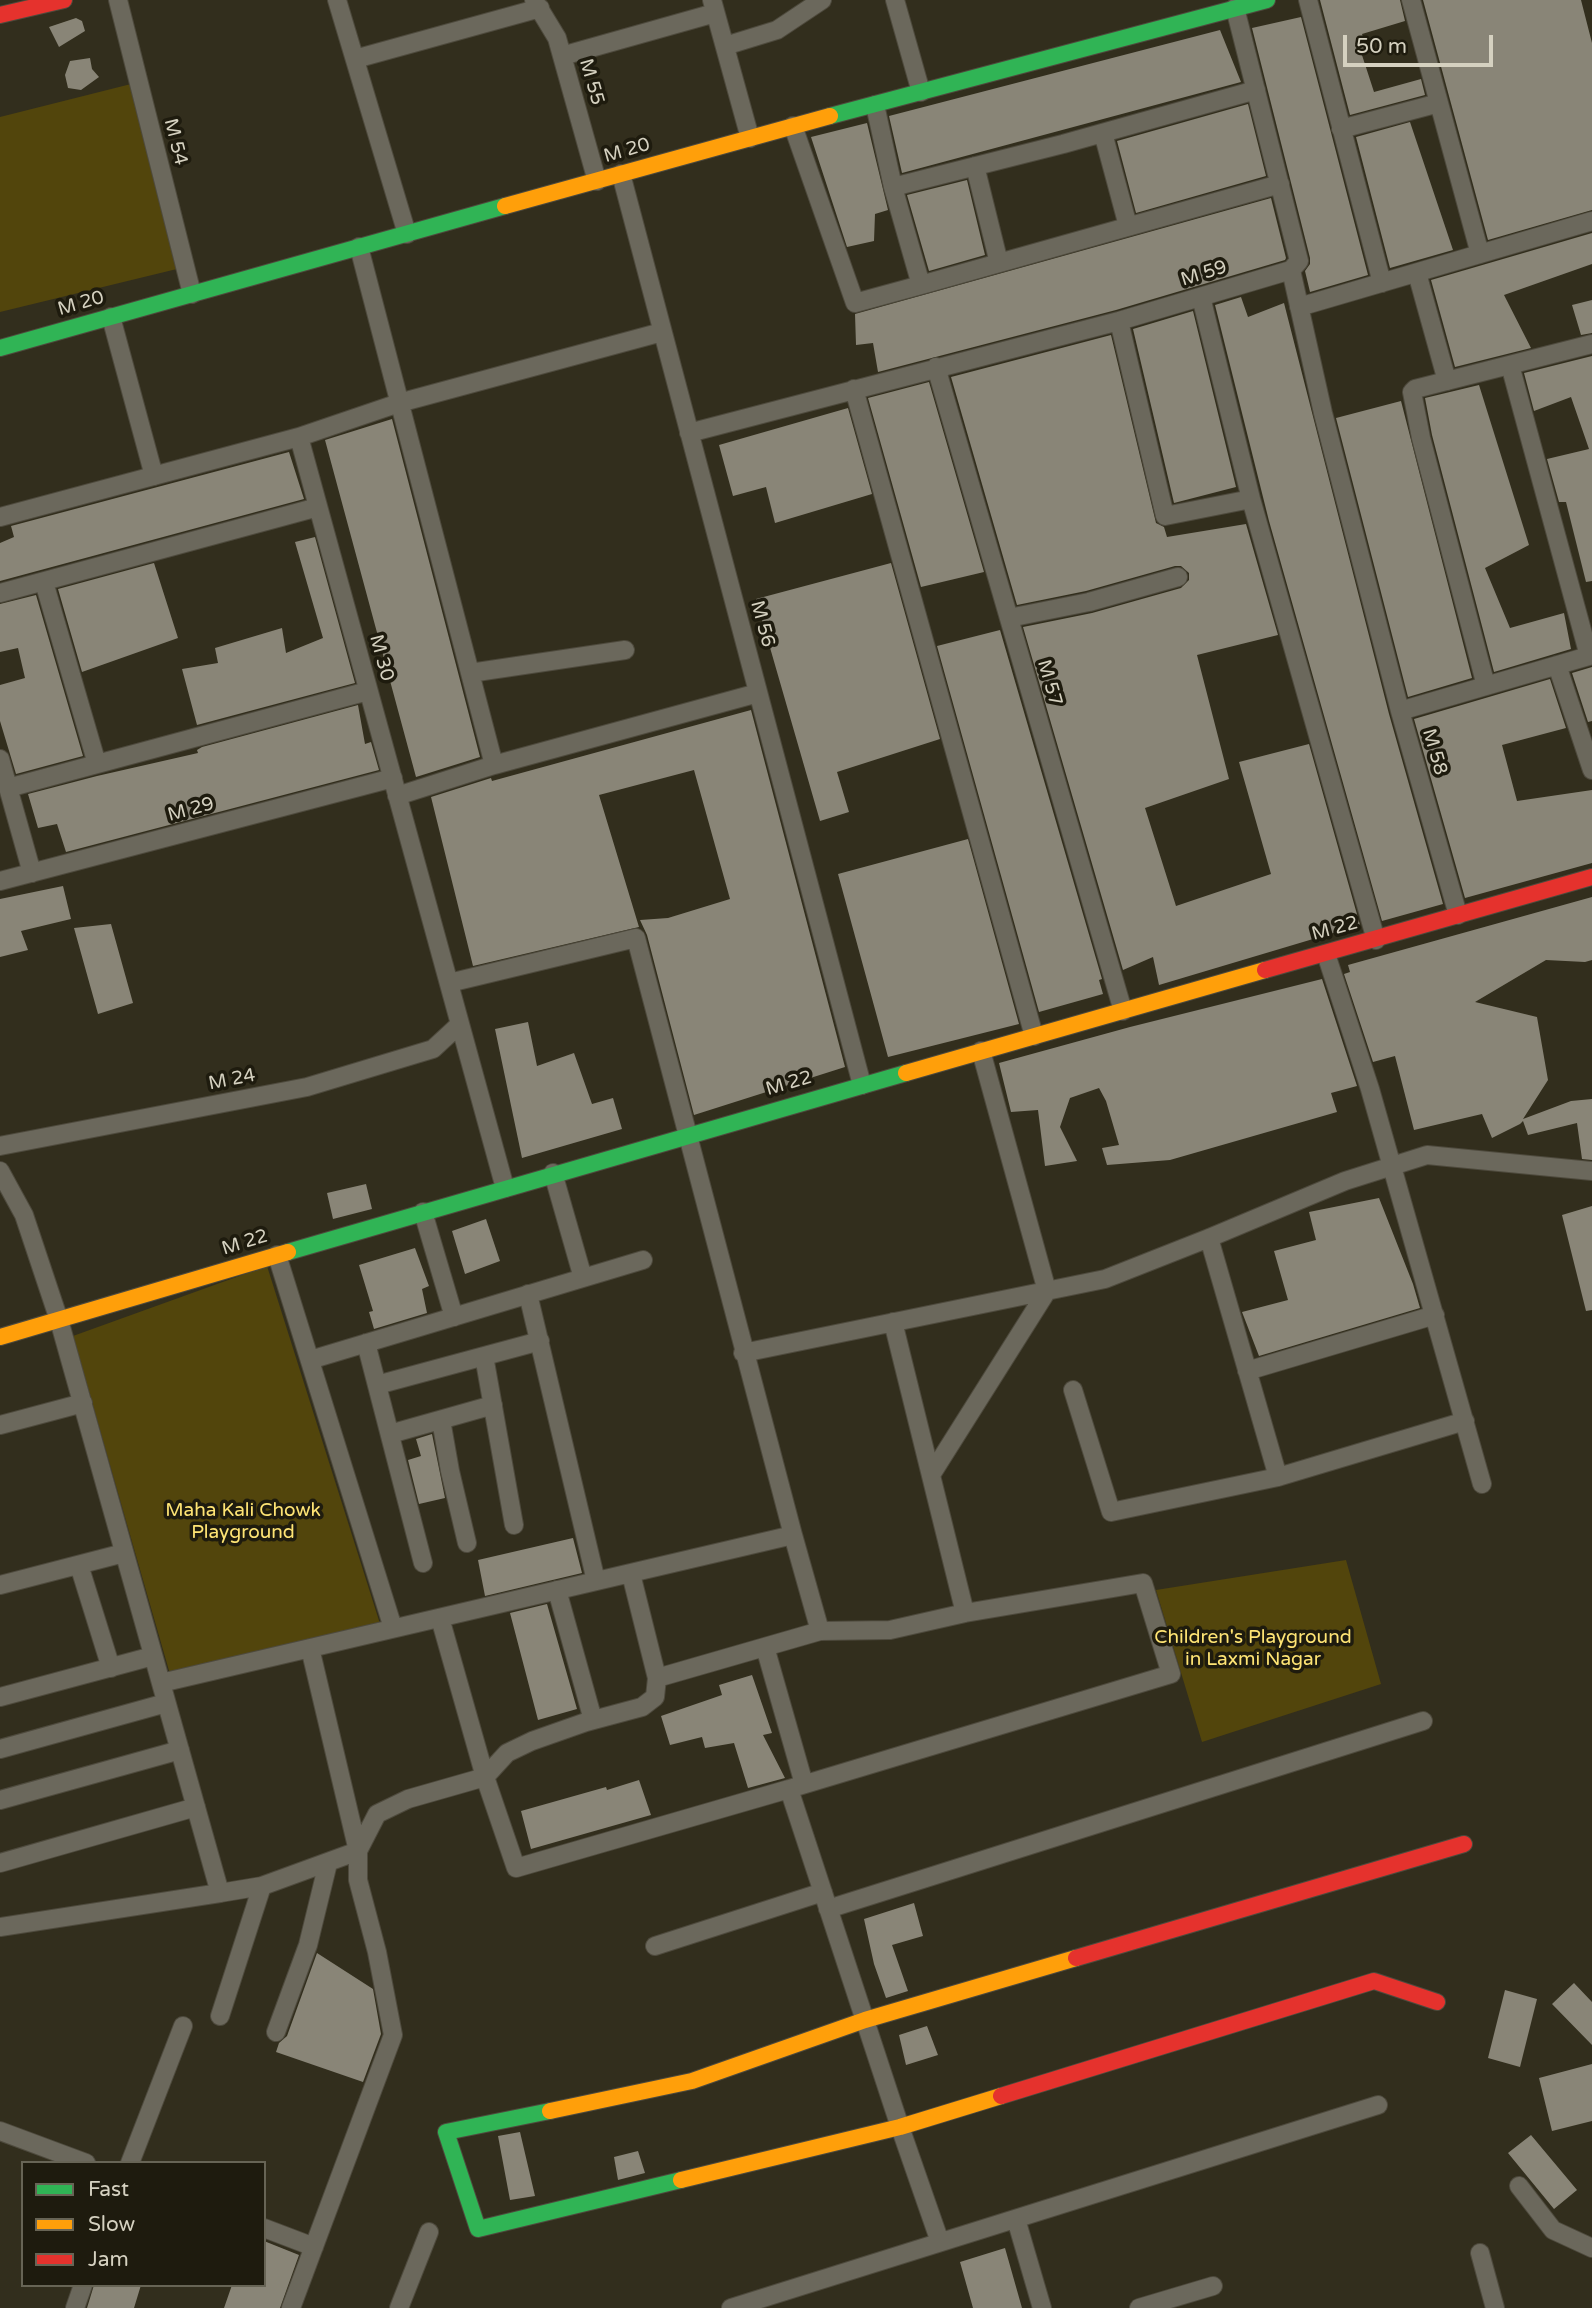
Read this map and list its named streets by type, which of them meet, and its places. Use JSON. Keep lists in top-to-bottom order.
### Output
{
  "streets": {
    "street": [
      "M 55",
      "M 54",
      "M 20",
      "M 59",
      "M 56",
      "M 30",
      "M 57",
      "M 58",
      "M 29",
      "M 22",
      "M 24"
    ]
  },
  "crossings": [
    ["M 55", "M 20"],
    ["M 54", "M 20"],
    ["M 20", "M 56"],
    ["M 59", "M 56"],
    ["M 59", "M 57"],
    ["M 56", "M 29"],
    ["M 56", "M 22"],
    ["M 30", "M 29"],
    ["M 30", "M 22"],
    ["M 30", "M 24"],
    ["M 57", "M 22"],
    ["M 58", "M 22"]
  ],
  "parks": ["Maha Kali Chowk Playground", "Children's Playground in Laxmi Nagar"],
  "legend": ["Fast", "Slow", "Jam"],
  "scale_bar": "50 m"
}
